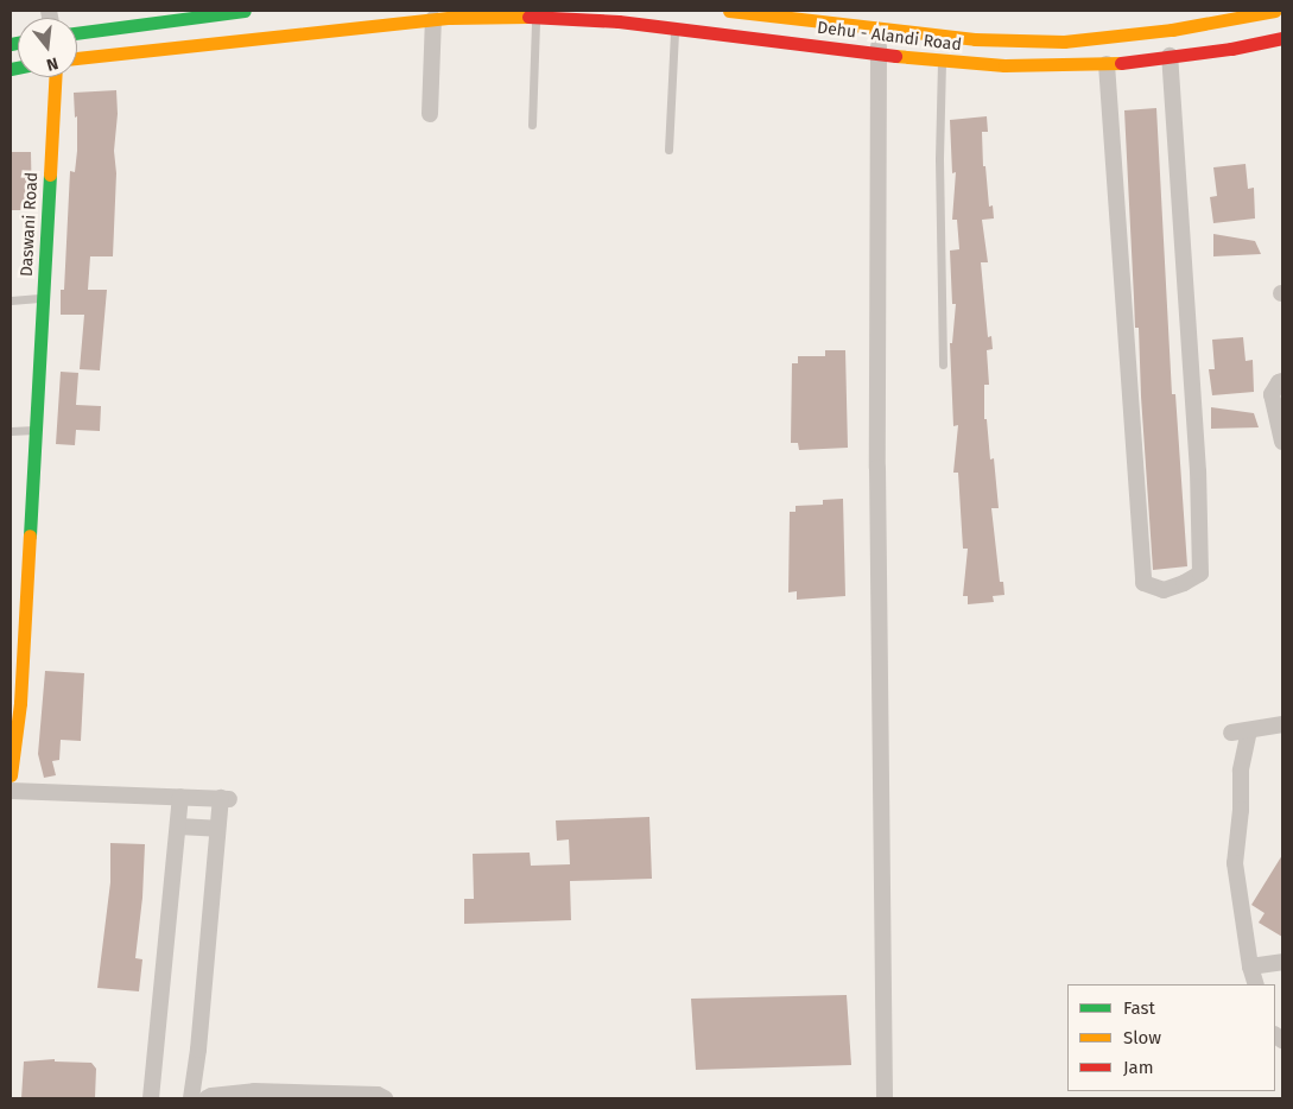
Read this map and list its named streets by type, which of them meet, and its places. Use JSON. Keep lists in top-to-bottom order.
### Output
{
  "streets": {
    "main road": ["Dehu - Alandi Road", "Daswani Road"]
  },
  "legend": ["Fast", "Slow", "Jam"],
  "north": "bottom"
}
